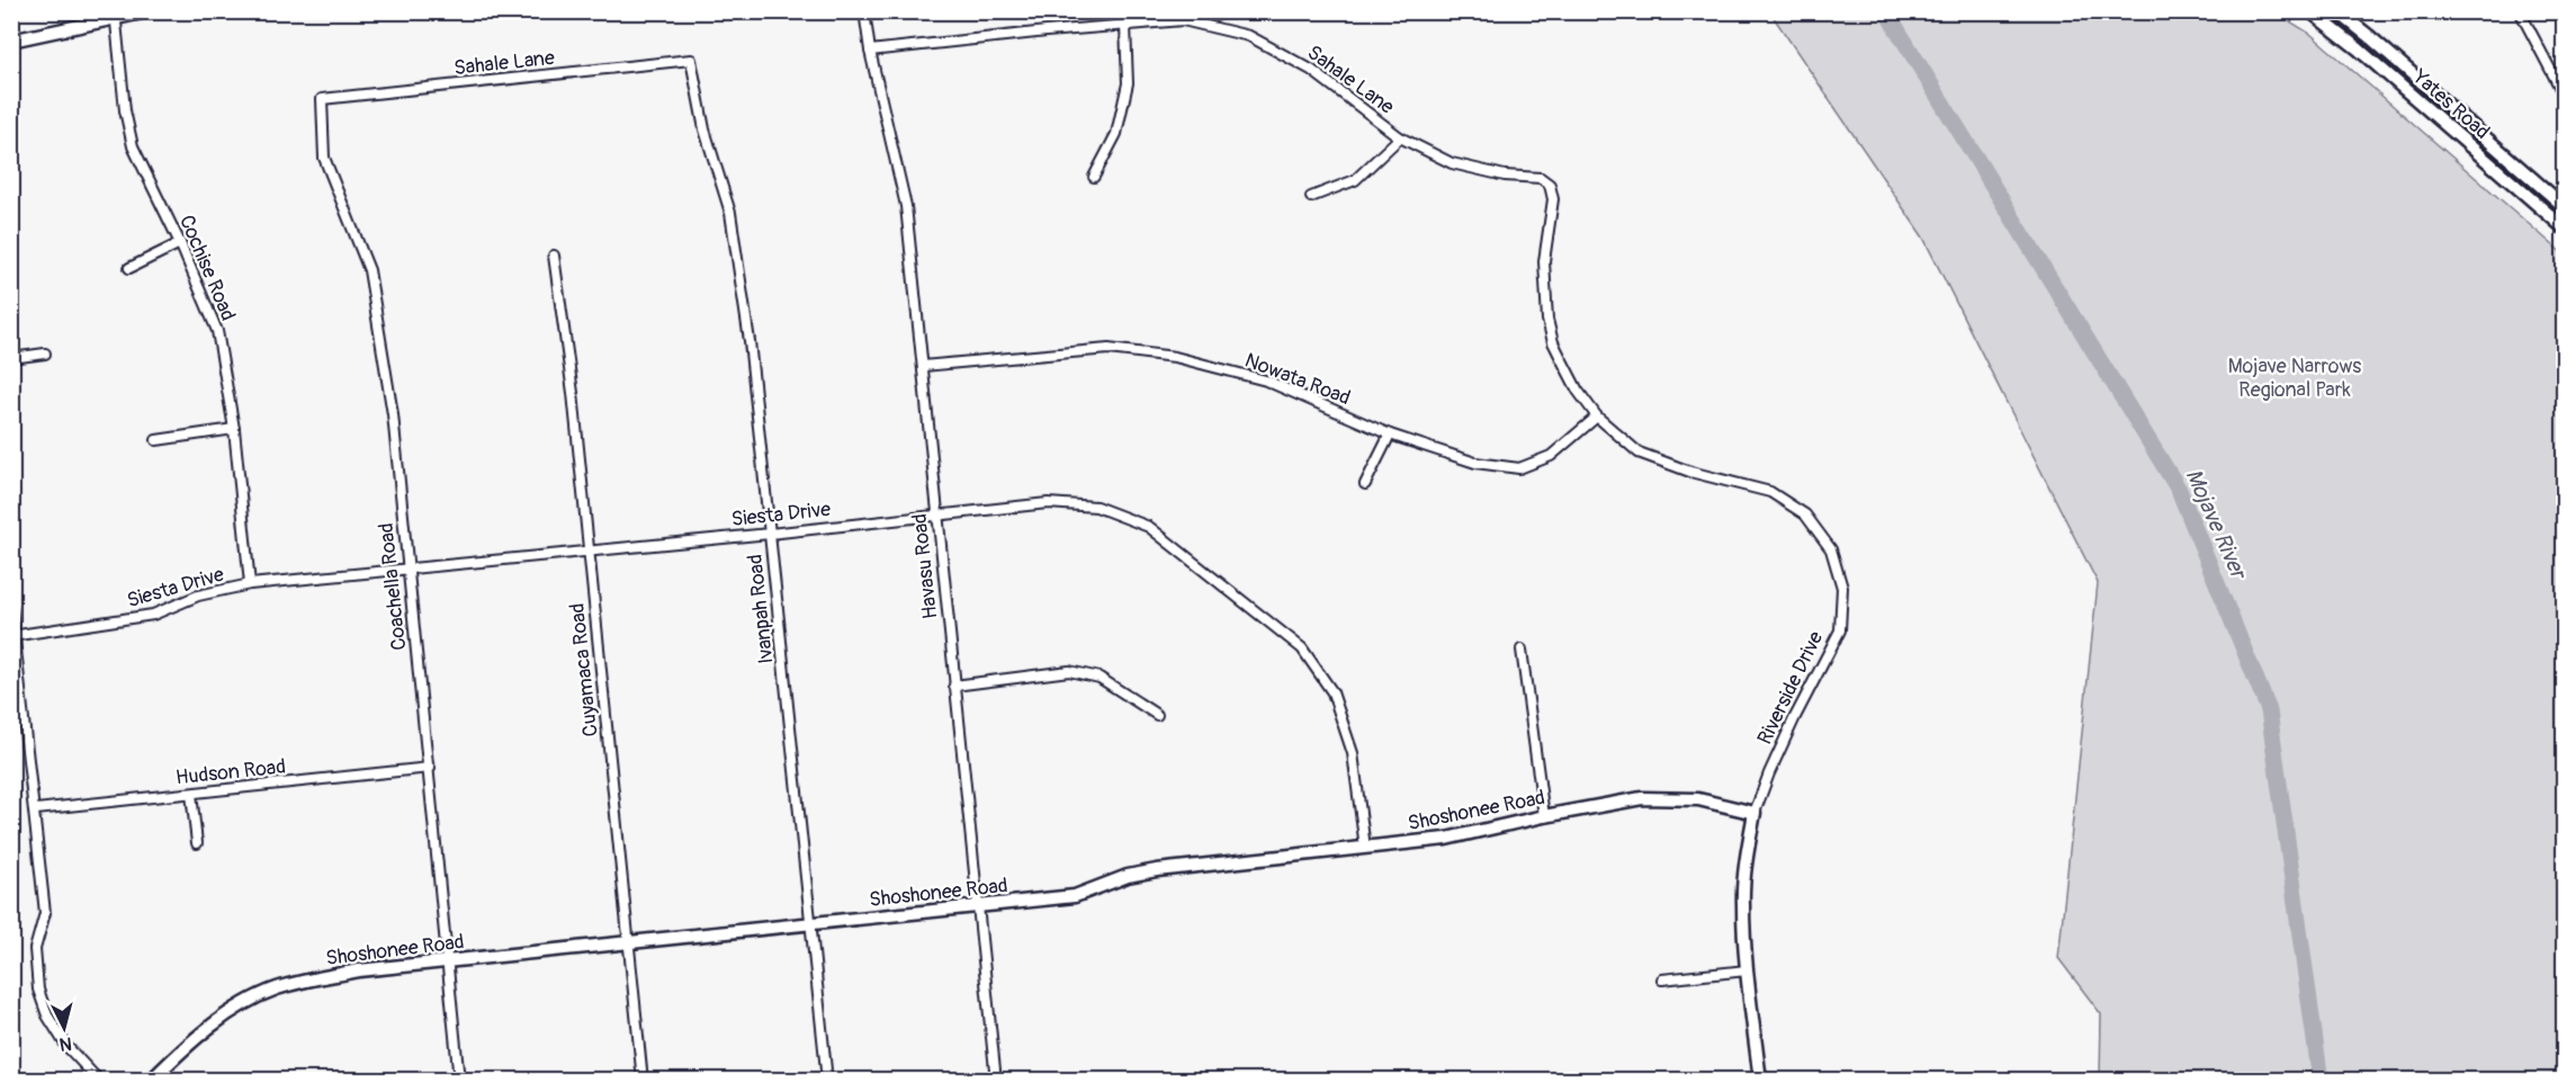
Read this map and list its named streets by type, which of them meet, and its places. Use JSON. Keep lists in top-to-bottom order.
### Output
{
  "streets": {
    "street": [
      "Sahale Lane",
      "Yates Road",
      "Cochise Road",
      "Nowata Road",
      "Siesta Drive",
      "Havasu Road",
      "Coachella Road",
      "Ivanpah Road",
      "Cuyamaca Road",
      "Riverside Drive",
      "Hudson Road",
      "Shoshonee Road"
    ]
  },
  "crossings": [
    ["Sahale Lane", "Havasu Road"],
    ["Sahale Lane", "Coachella Road"],
    ["Sahale Lane", "Ivanpah Road"],
    ["Sahale Lane", "Riverside Drive"],
    ["Cochise Road", "Siesta Drive"],
    ["Nowata Road", "Havasu Road"],
    ["Nowata Road", "Riverside Drive"],
    ["Siesta Drive", "Havasu Road"],
    ["Siesta Drive", "Coachella Road"],
    ["Siesta Drive", "Ivanpah Road"],
    ["Siesta Drive", "Cuyamaca Road"],
    ["Siesta Drive", "Shoshonee Road"],
    ["Havasu Road", "Shoshonee Road"],
    ["Coachella Road", "Hudson Road"],
    ["Coachella Road", "Shoshonee Road"],
    ["Ivanpah Road", "Shoshonee Road"],
    ["Cuyamaca Road", "Shoshonee Road"],
    ["Riverside Drive", "Shoshonee Road"]
  ],
  "water": ["Mojave River"],
  "parks": ["Mojave Narrows Regional Park"],
  "north": "bottom"
}
